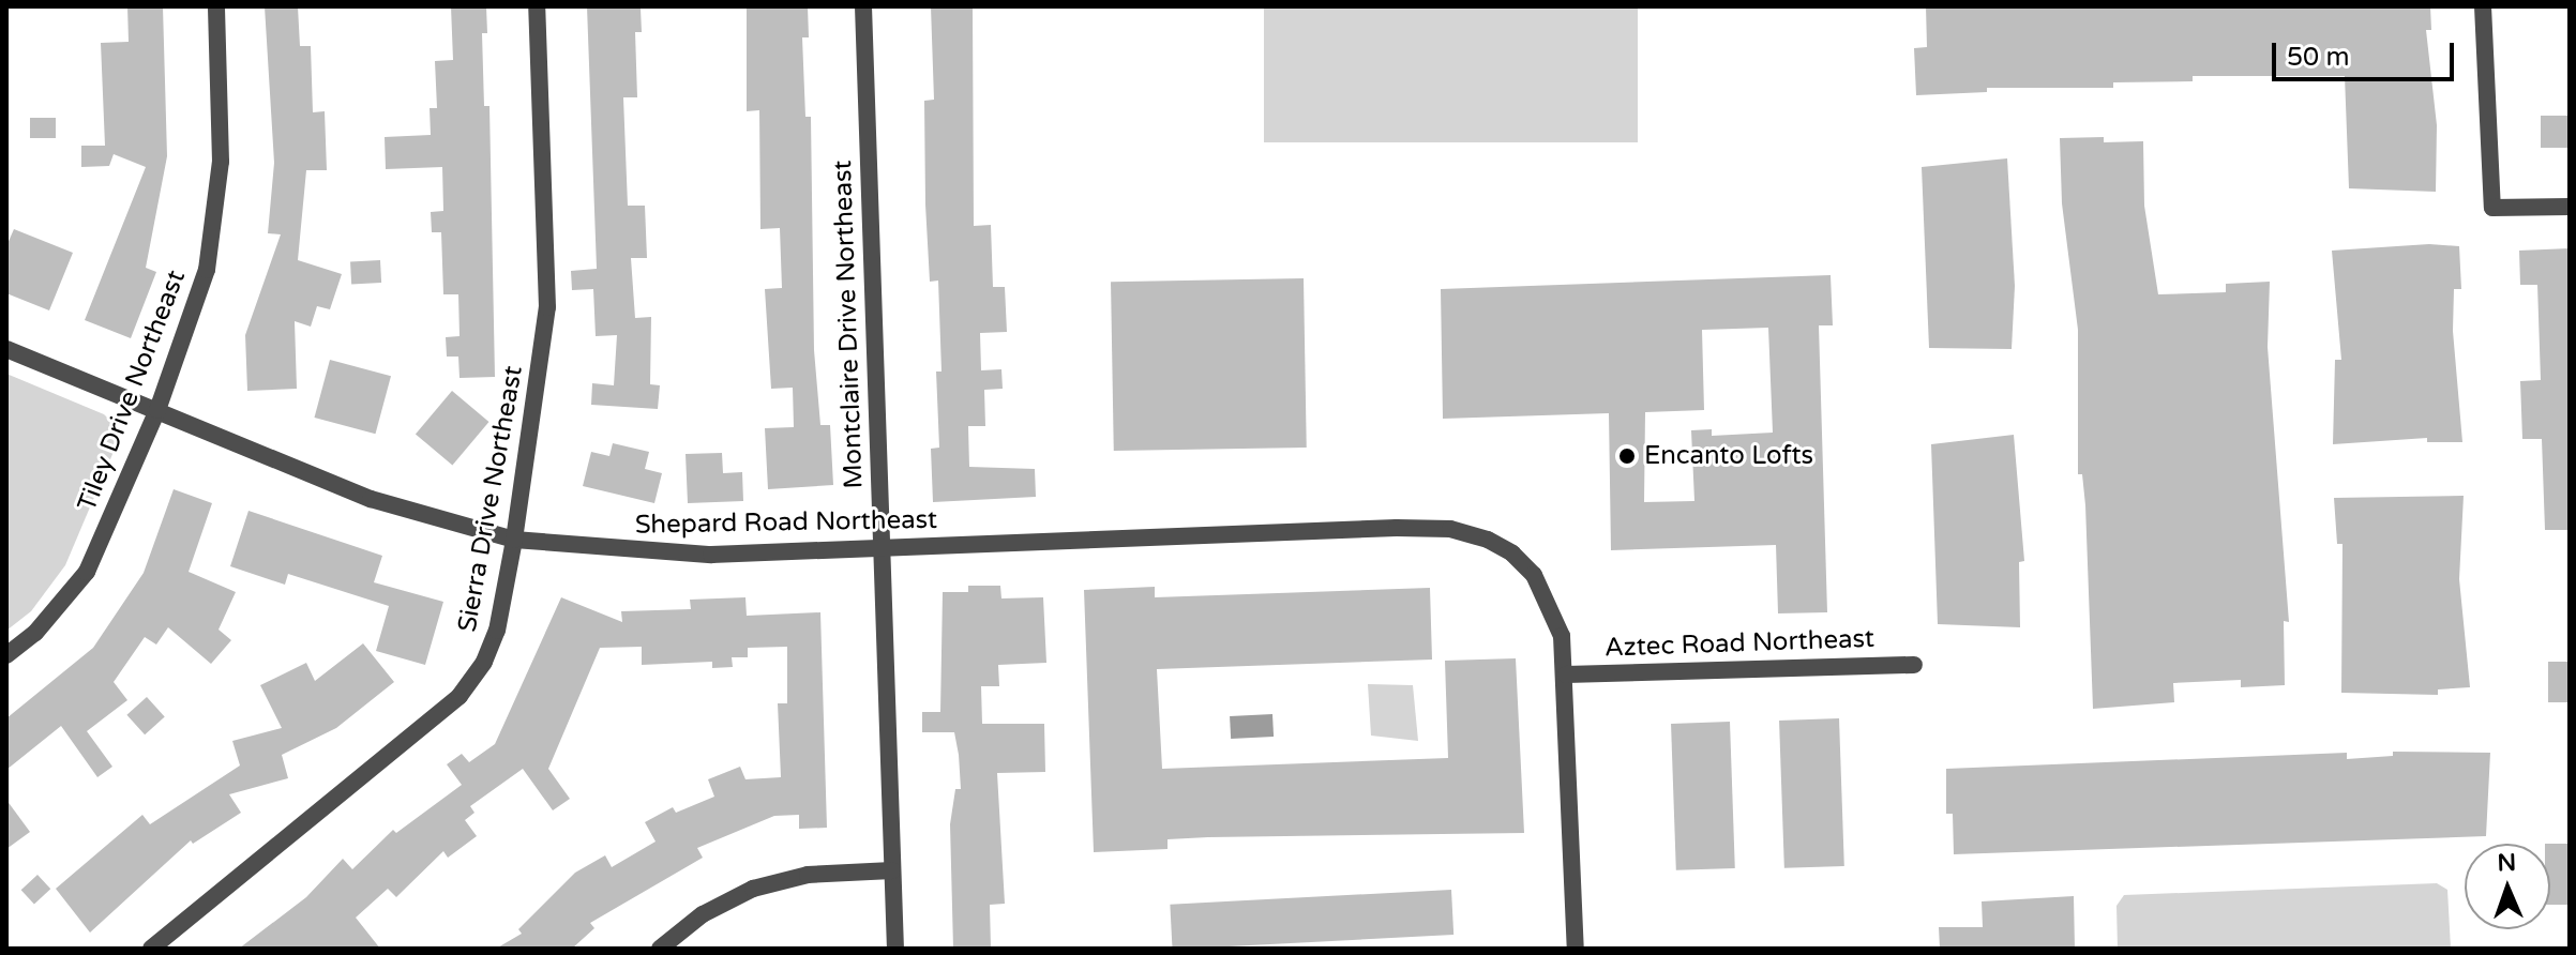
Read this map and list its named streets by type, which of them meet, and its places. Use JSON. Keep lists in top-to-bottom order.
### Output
{
  "streets": {
    "street": [
      "Montclaire Drive Northeast",
      "Tiley Drive Northeast",
      "Sierra Drive Northeast",
      "Shepard Road Northeast",
      "Aztec Road Northeast"
    ]
  },
  "crossings": [
    ["Montclaire Drive Northeast", "Shepard Road Northeast"],
    ["Tiley Drive Northeast", "Shepard Road Northeast"],
    ["Sierra Drive Northeast", "Shepard Road Northeast"],
    ["Shepard Road Northeast", "Aztec Road Northeast"]
  ],
  "places": ["Encanto Lofts"],
  "scale_bar": "50 m",
  "north": "top"
}
